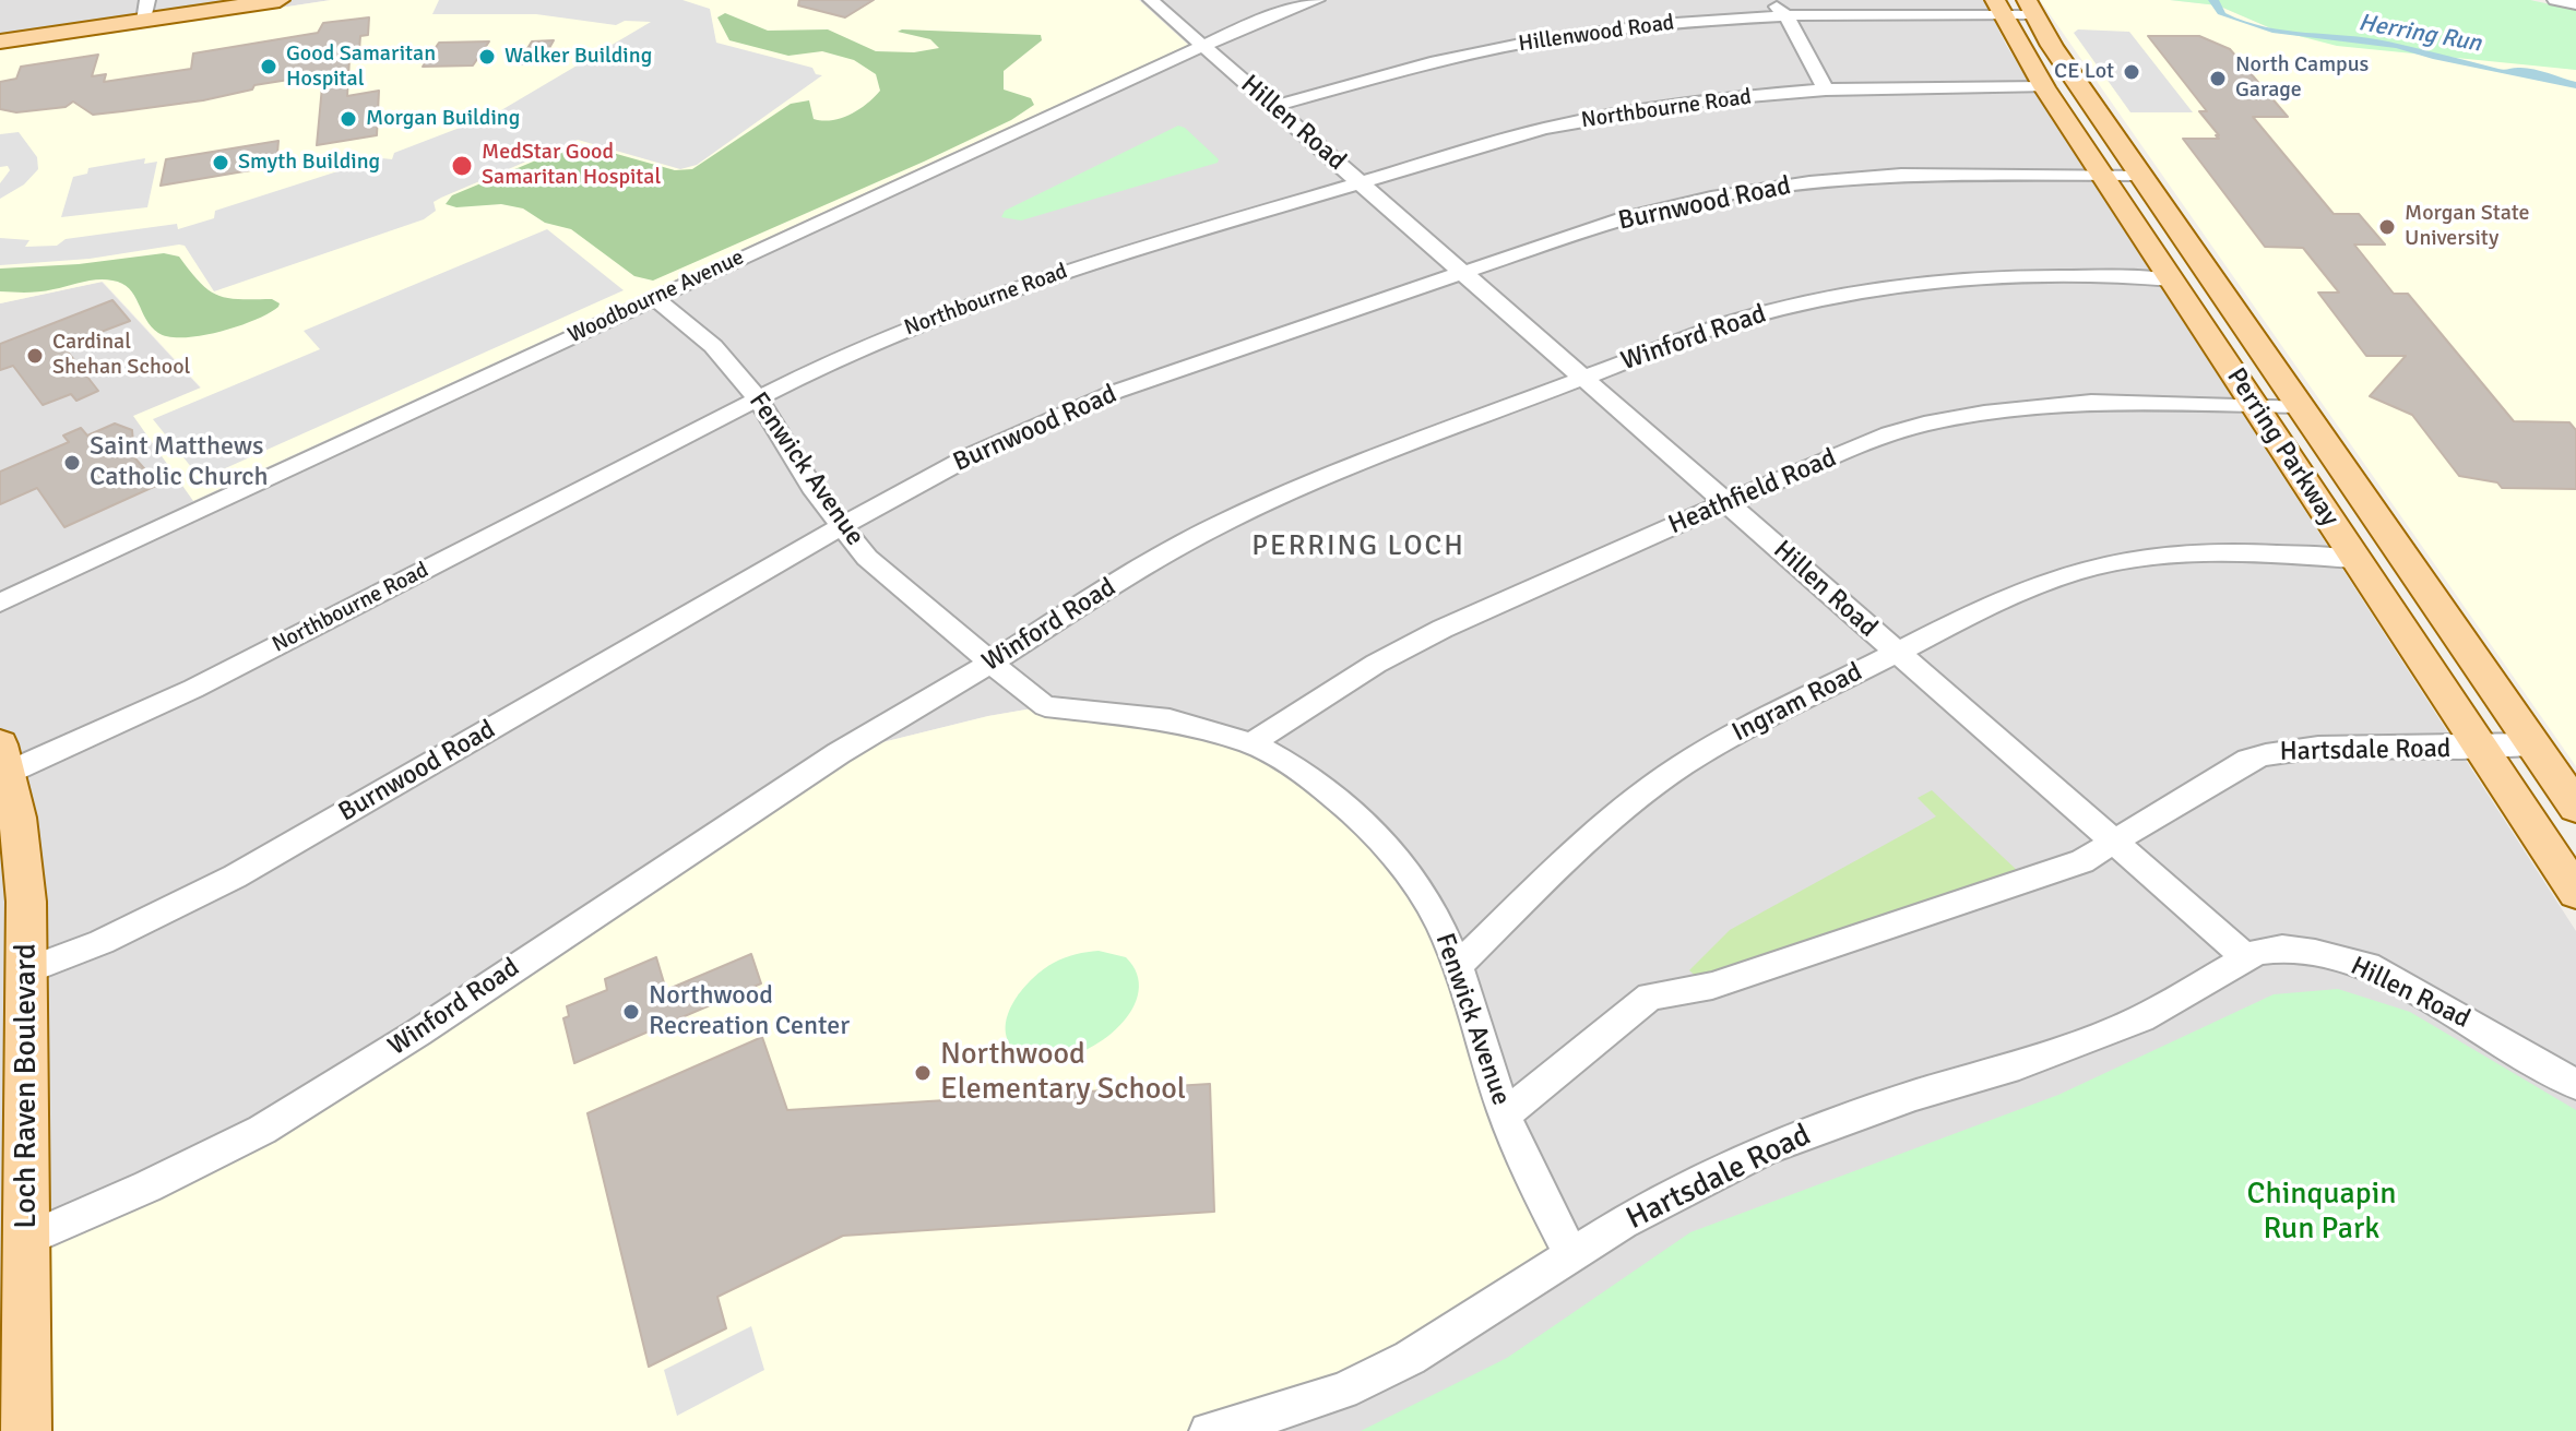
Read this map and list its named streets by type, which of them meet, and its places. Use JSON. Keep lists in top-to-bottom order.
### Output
{
  "streets": {
    "main road": ["Perring Parkway", "Loch Raven Boulevard"],
    "street": [
      "Hillenwood Road",
      "Northbourne Road",
      "Hillen Road",
      "Burnwood Road",
      "Woodbourne Avenue",
      "Winford Road",
      "Fenwick Avenue",
      "Heathfield Road",
      "Ingram Road",
      "Hartsdale Road"
    ]
  },
  "crossings": [
    ["Hillenwood Road", "Hillen Road"],
    ["Hillenwood Road", "Perring Parkway"],
    ["Northbourne Road", "Hillen Road"],
    ["Northbourne Road", "Perring Parkway"],
    ["Northbourne Road", "Fenwick Avenue"],
    ["Northbourne Road", "Loch Raven Boulevard"],
    ["Hillen Road", "Burnwood Road"],
    ["Hillen Road", "Woodbourne Avenue"],
    ["Hillen Road", "Winford Road"],
    ["Hillen Road", "Heathfield Road"],
    ["Hillen Road", "Ingram Road"],
    ["Hillen Road", "Hartsdale Road"],
    ["Burnwood Road", "Perring Parkway"],
    ["Burnwood Road", "Fenwick Avenue"],
    ["Burnwood Road", "Loch Raven Boulevard"],
    ["Woodbourne Avenue", "Fenwick Avenue"],
    ["Winford Road", "Perring Parkway"],
    ["Winford Road", "Fenwick Avenue"],
    ["Winford Road", "Loch Raven Boulevard"],
    ["Perring Parkway", "Heathfield Road"],
    ["Perring Parkway", "Ingram Road"],
    ["Perring Parkway", "Hartsdale Road"],
    ["Fenwick Avenue", "Heathfield Road"],
    ["Fenwick Avenue", "Ingram Road"],
    ["Fenwick Avenue", "Hartsdale Road"]
  ],
  "districts": ["PERRING LOCH"],
  "water": ["Herring Run"],
  "parks": ["Chinquapin Run Park"],
  "places": [
    "Walker Building",
    "Good Samaritan Hospital",
    "CE Lot",
    "North Campus Garage",
    "Morgan Building",
    "Smyth Building",
    "MedStar Good Samaritan Hospital",
    "Morgan State University",
    "Cardinal Shehan School",
    "Saint Matthews Catholic Church",
    "Northwood Recreation Center",
    "Northwood Elementary School"
  ]
}
